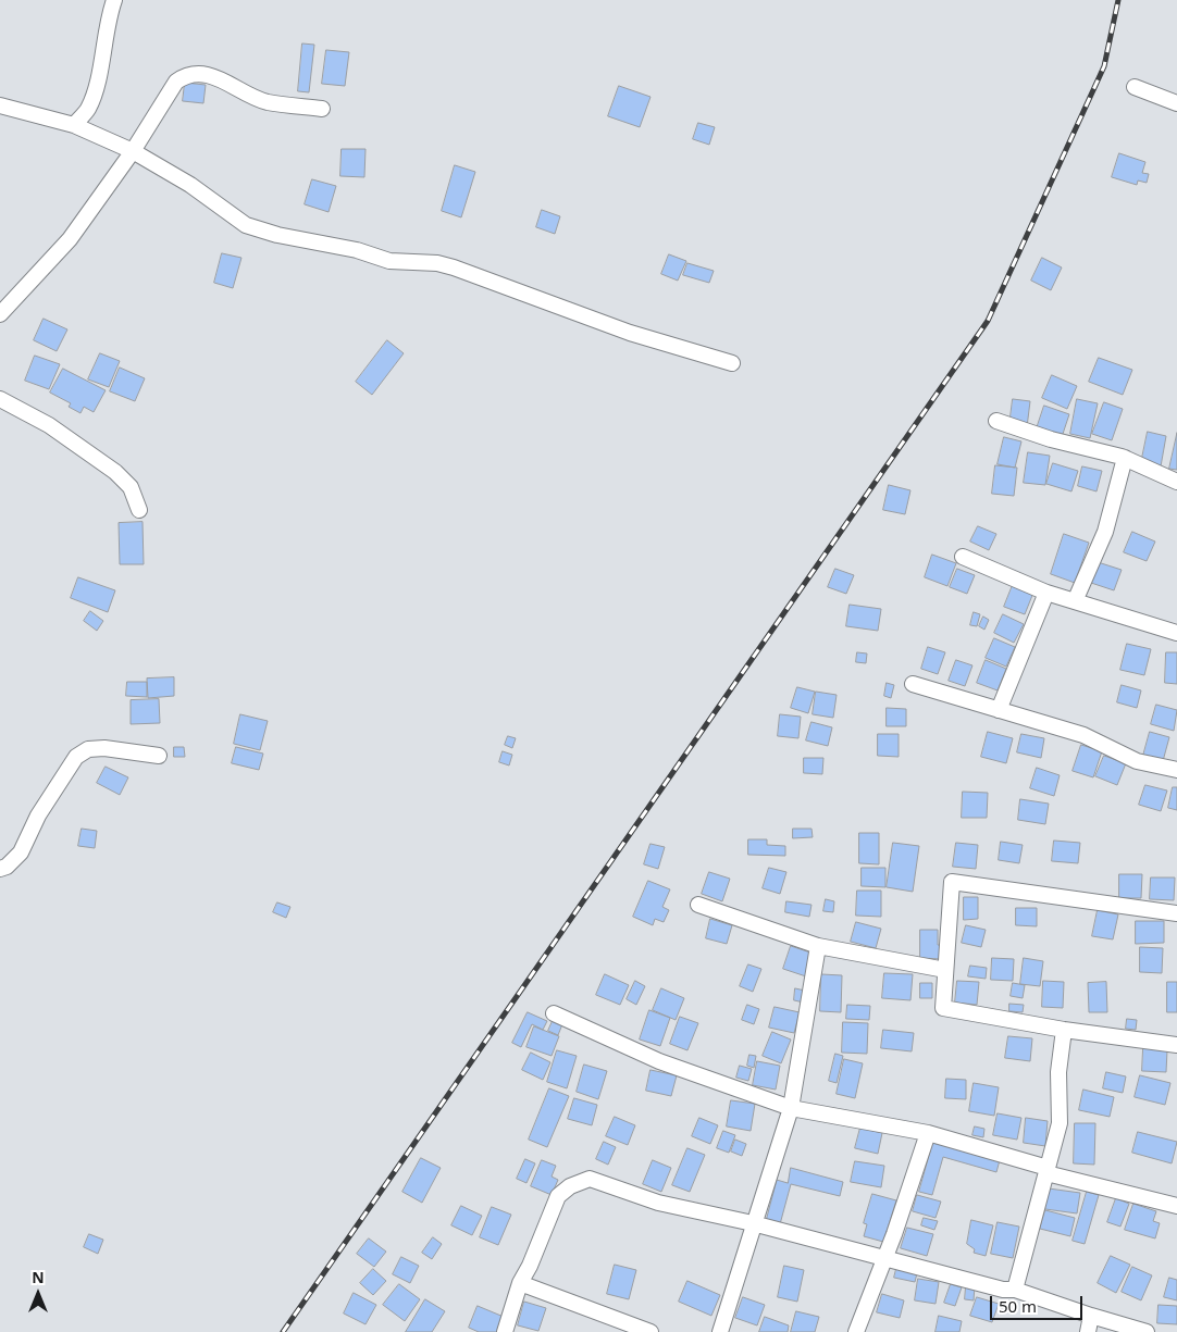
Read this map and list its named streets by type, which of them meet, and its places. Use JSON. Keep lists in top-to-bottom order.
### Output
{
  "scale_bar": "50 m",
  "north": "top"
}
